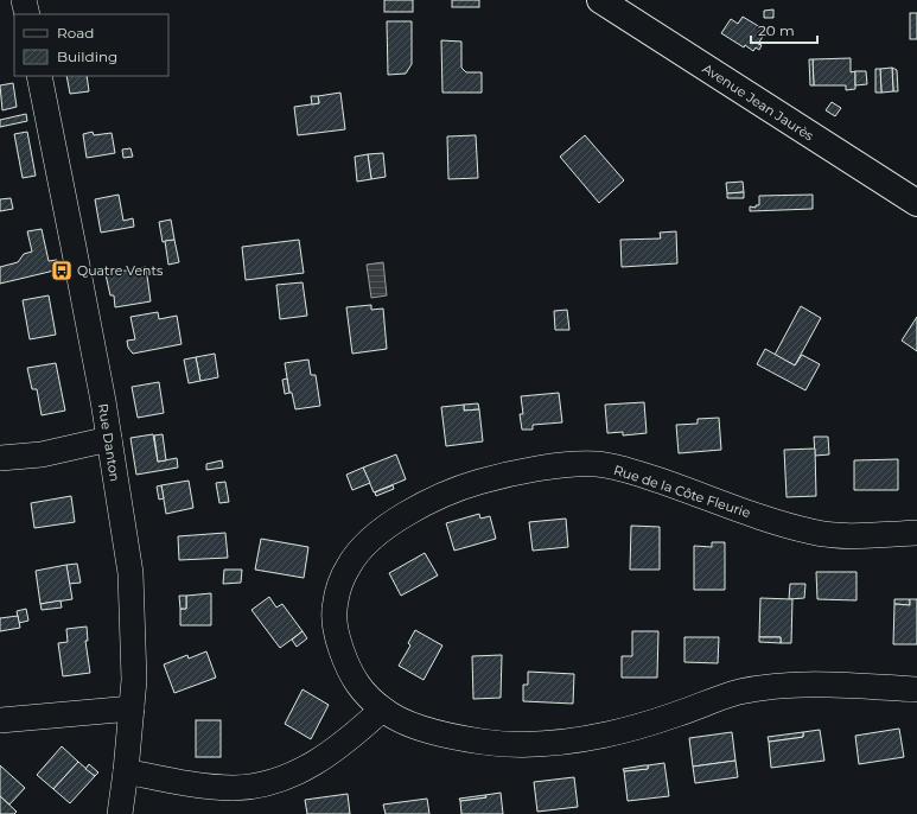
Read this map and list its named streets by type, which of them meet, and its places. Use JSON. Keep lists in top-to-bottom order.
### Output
{
  "streets": {
    "main road": ["Avenue Jean Jaurès"],
    "street": ["Rue Danton", "Rue de la Côte Fleurie"]
  },
  "places": {
    "bus stop": ["Quatre Vents"]
  },
  "legend": ["Road", "Building"],
  "scale_bar": "20 m"
}
